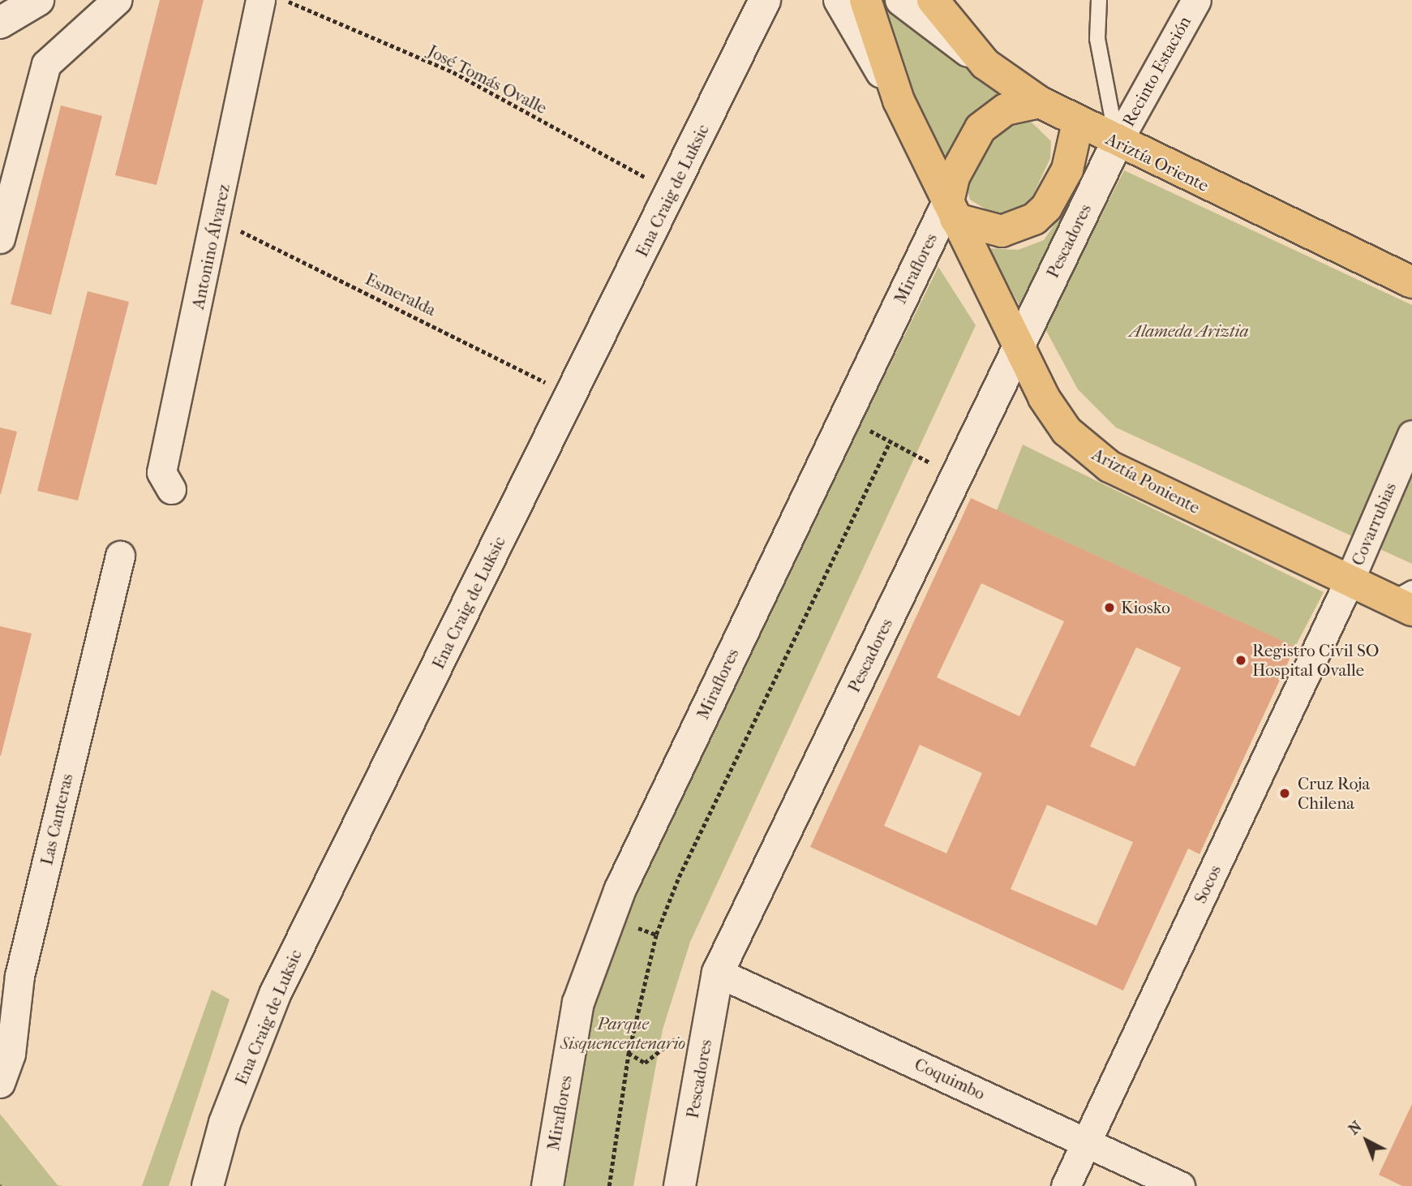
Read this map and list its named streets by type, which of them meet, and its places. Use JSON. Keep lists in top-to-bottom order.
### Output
{
  "streets": {
    "main road": ["Ariztía Oriente", "Ariztía Poniente"],
    "street": [
      "Recinto Estación",
      "Ena Craig de Luksic",
      "Pescadores",
      "Antonino Álvarez",
      "Miraflores",
      "Covarrubias",
      "Las Canteras",
      "Socos",
      "Coquimbo"
    ],
    "path": ["José Tomás Ovalle", "Esmeralda"]
  },
  "crossings": [
    ["Recinto Estación", "Ariztía Oriente"],
    ["Recinto Estación", "Pescadores"],
    ["José Tomás Ovalle", "Ena Craig de Luksic"],
    ["Ariztía Oriente", "Pescadores"],
    ["Ariztía Oriente", "Miraflores"],
    ["Ariztía Oriente", "Ariztía Poniente"],
    ["Ena Craig de Luksic", "Esmeralda"],
    ["Pescadores", "Ariztía Poniente"],
    ["Pescadores", "Coquimbo"],
    ["Antonino Álvarez", "Esmeralda"],
    ["Miraflores", "Ariztía Poniente"],
    ["Ariztía Poniente", "Covarrubias"],
    ["Ariztía Poniente", "Socos"],
    ["Covarrubias", "Socos"],
    ["Socos", "Coquimbo"]
  ],
  "parks": ["Alameda Ariztia", "Parque Sisquencentenario"],
  "places": ["Kiosko", "Registro Civil SO Hospital Ovalle", "Cruz Roja Chilena"],
  "north": "top left"
}
